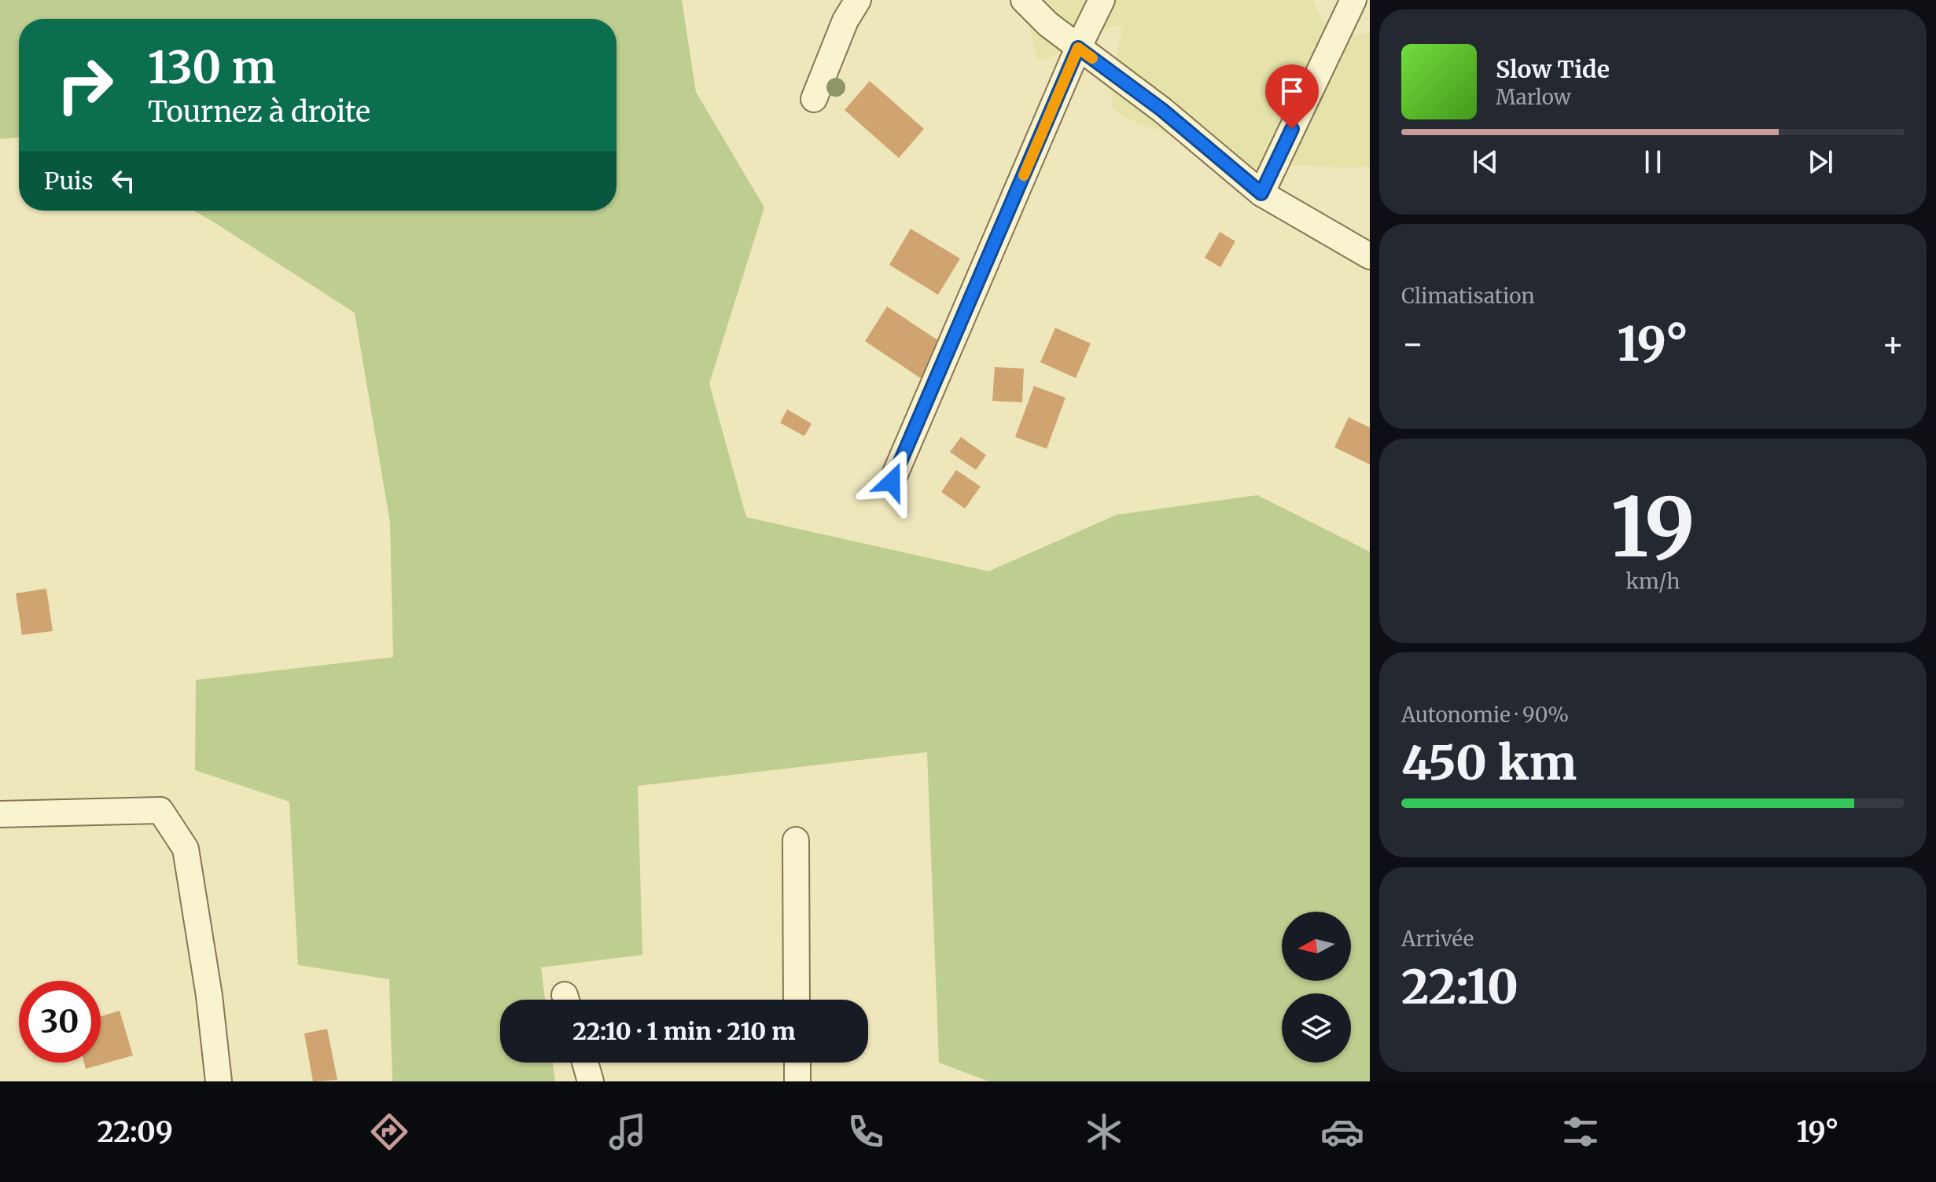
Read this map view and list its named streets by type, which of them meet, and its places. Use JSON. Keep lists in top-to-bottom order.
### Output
{
  "north": "left",
  "page": {
    "turn": ["130 m", "Tournez à droite"],
    "song": ["Slow Tide", "Marlow"],
    "then": "Puis",
    "tile": [
      "Climatisation",
      ["19", "km/h"],
      ["Autonomie · 90%", "450 km"],
      ["Arrivée", "22:10"]
    ],
    "heat": ["−", "19°", "+"],
    "limit": "30",
    "trip": "22:10 · 1 min · 210 m",
    "tabs": ["22:09", "19°"]
  }
}
